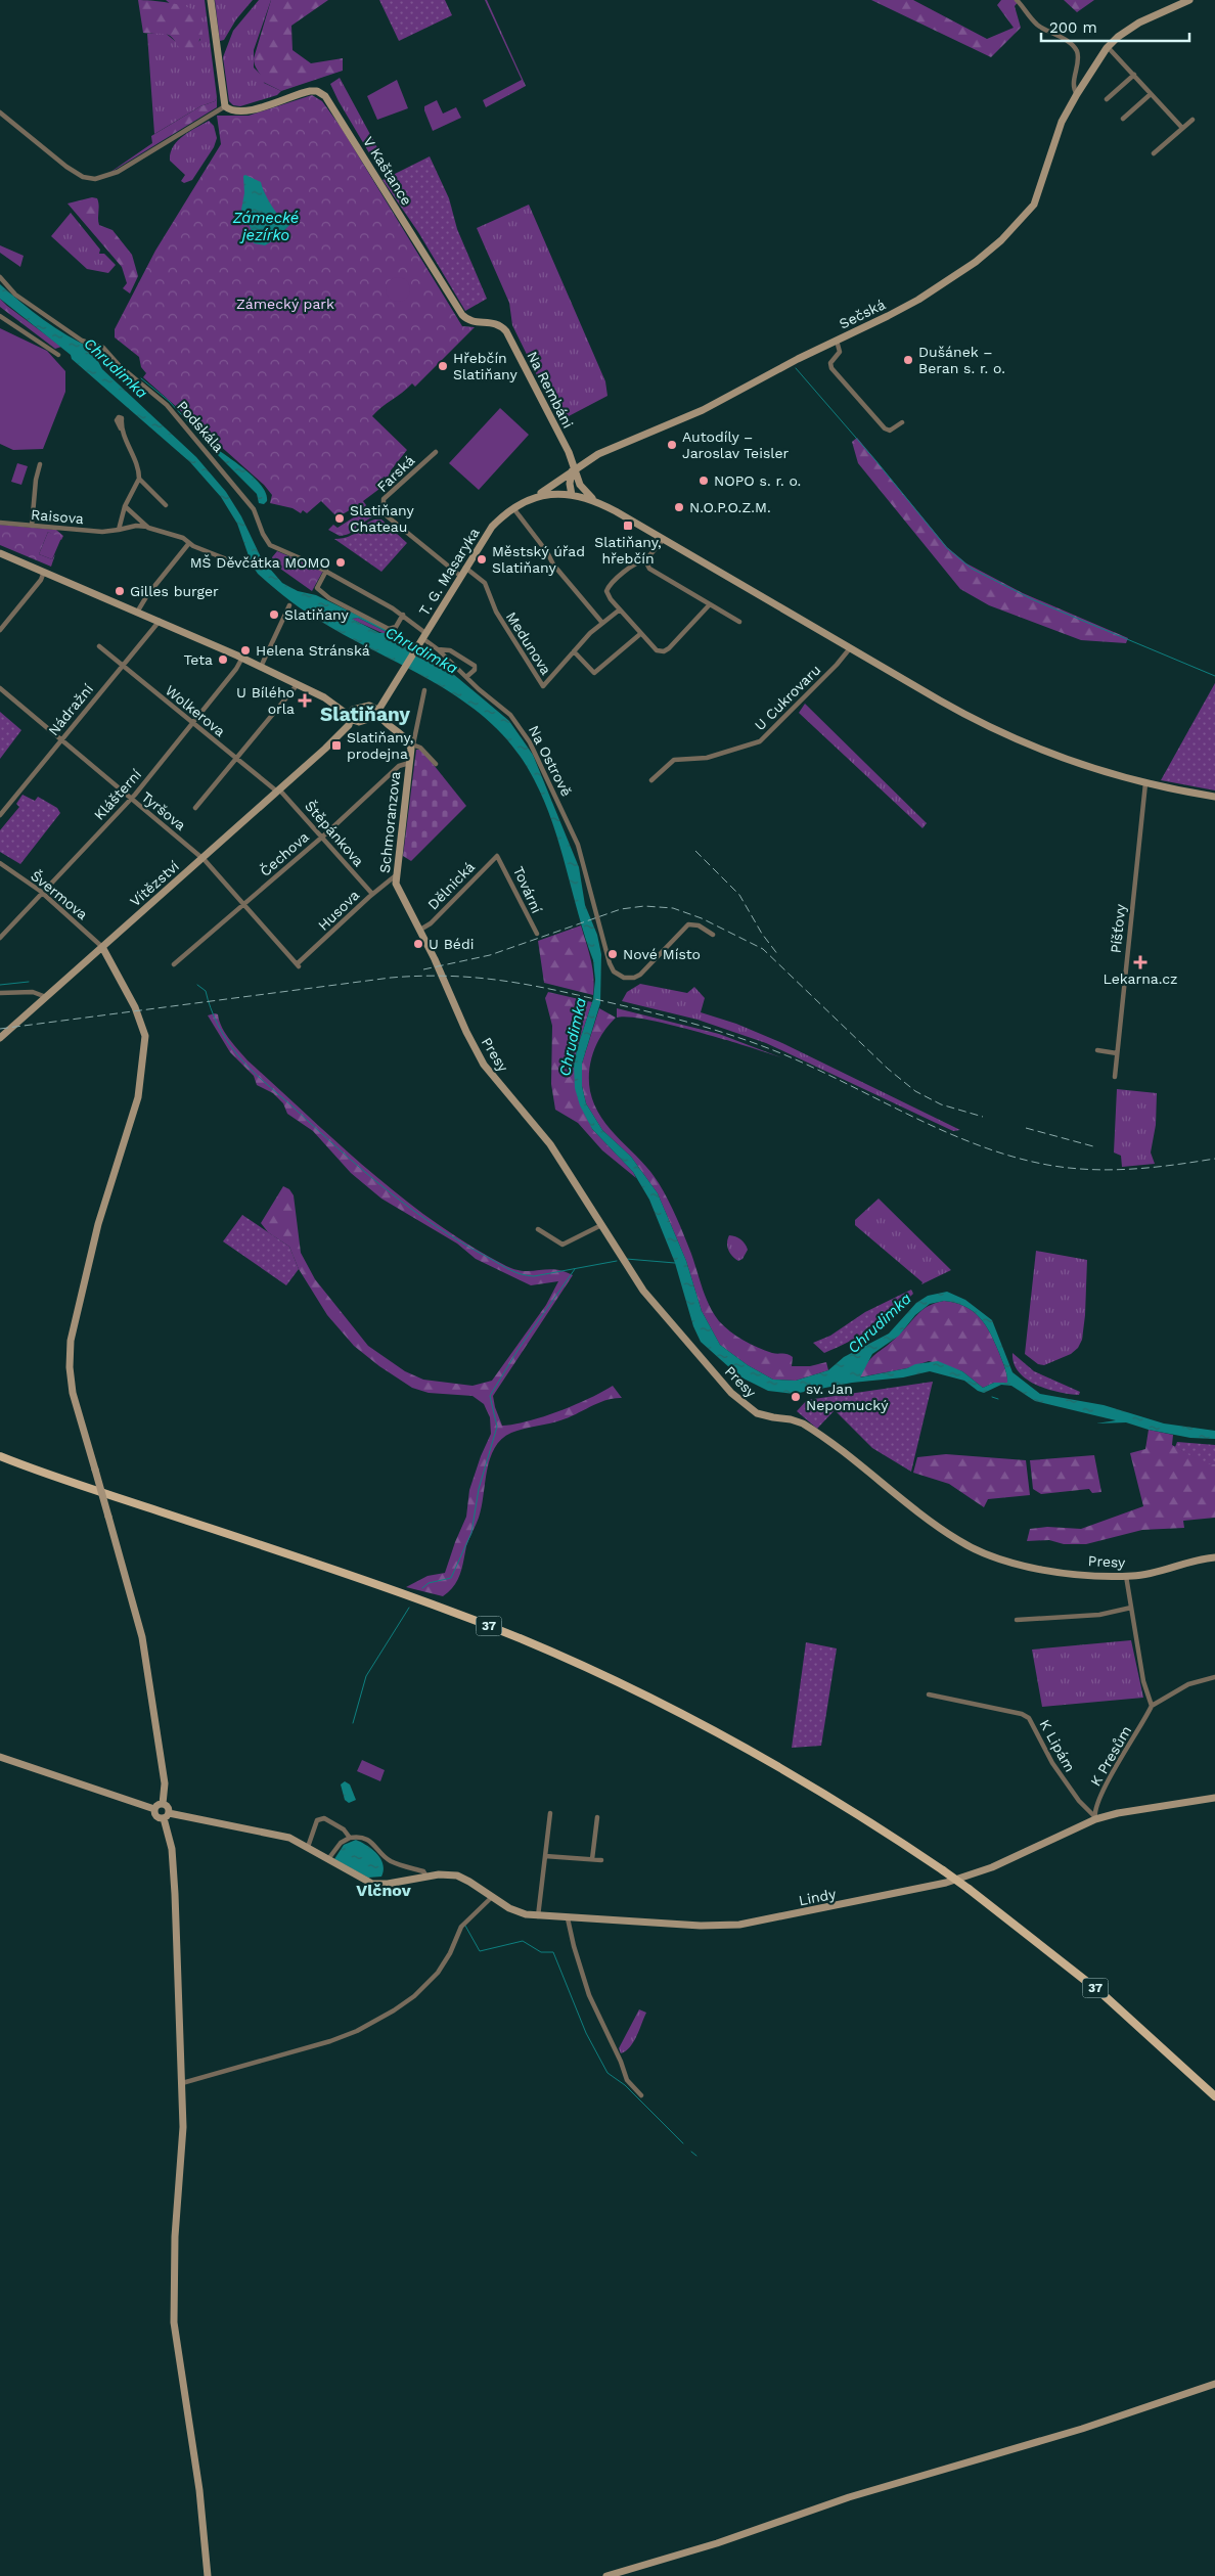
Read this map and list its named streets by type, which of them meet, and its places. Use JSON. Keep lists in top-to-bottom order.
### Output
{
  "streets": {
    "main road": ["37"],
    "street": [
      "V Kaštance",
      "Sečská",
      "Na Rembáni",
      "Podskála",
      "Farská",
      "Raisova",
      "T. G. Masaryka",
      "Medunova",
      "U Cukrovaru",
      "Nádražní",
      "Wolkerova",
      "Na Ostrově",
      "Klášterní",
      "Tyršova",
      "Schmoranzova",
      "Štěpánkova",
      "Čechova",
      "Vítězství",
      "Dělnická",
      "Tovární",
      "Švermova",
      "Husova",
      "Píšťovy",
      "Presy",
      "K Lipám",
      "K Presům",
      "Lindy"
    ]
  },
  "crossings": [
    ["V Kaštance", "Na Rembáni"],
    ["Sečská", "Na Rembáni"],
    ["Sečská", "T. G. Masaryka"],
    ["Podskála", "Na Ostrově"],
    ["Farská", "T. G. Masaryka"],
    ["T. G. Masaryka", "Medunova"],
    ["T. G. Masaryka", "U Cukrovaru"],
    ["T. G. Masaryka", "Na Ostrově"],
    ["T. G. Masaryka", "Vítězství"],
    ["T. G. Masaryka", "Píšťovy"],
    ["Nádražní", "Wolkerova"],
    ["Nádražní", "Tyršova"],
    ["Wolkerova", "Klášterní"],
    ["Wolkerova", "Štěpánkova"],
    ["Wolkerova", "Vítězství"],
    ["Klášterní", "Tyršova"],
    ["Klášterní", "Švermova"],
    ["Tyršova", "Čechova"],
    ["Tyršova", "Vítězství"],
    ["Tyršova", "Husova"],
    ["Schmoranzova", "Čechova"],
    ["Schmoranzova", "Dělnická"],
    ["Schmoranzova", "Husova"],
    ["Schmoranzova", "Presy"],
    ["Štěpánkova", "Čechova"],
    ["Štěpánkova", "Vítězství"],
    ["Štěpánkova", "Husova"],
    ["Vítězství", "Švermova"],
    ["Dělnická", "Tovární"],
    ["K Lipám", "K Presům"],
    ["K Lipám", "Lindy"],
    ["K Presům", "Lindy"]
  ],
  "districts": ["Slatiňany", "Vlčnov"],
  "water": ["Zámecké jezírko", "Chrudimka"],
  "parks": ["Zámecký park"],
  "places": {
    "other": [
      "Dušánek – Beran s. r. o.",
      "Hřebčín Slatiňany",
      "Autodíly – Jaroslav Teisler",
      "NOPO s. r. o.",
      "N.O.P.O.Z.M.",
      "Slatiňany Chateau",
      "Městský úřad Slatiňany",
      "MŠ Děvčátka MOMO",
      "Gilles burger",
      "Slatiňany",
      "Helena Stránská",
      "Teta",
      "U Bédi",
      "Nové Místo",
      "sv. Jan Nepomucký"
    ],
    "transit": ["Slatiňany, hřebčín", "Slatiňany, prodejna"],
    "health": ["U Bílého orla", "Lekarna.cz"]
  },
  "scale_bar": "200 m"
}
